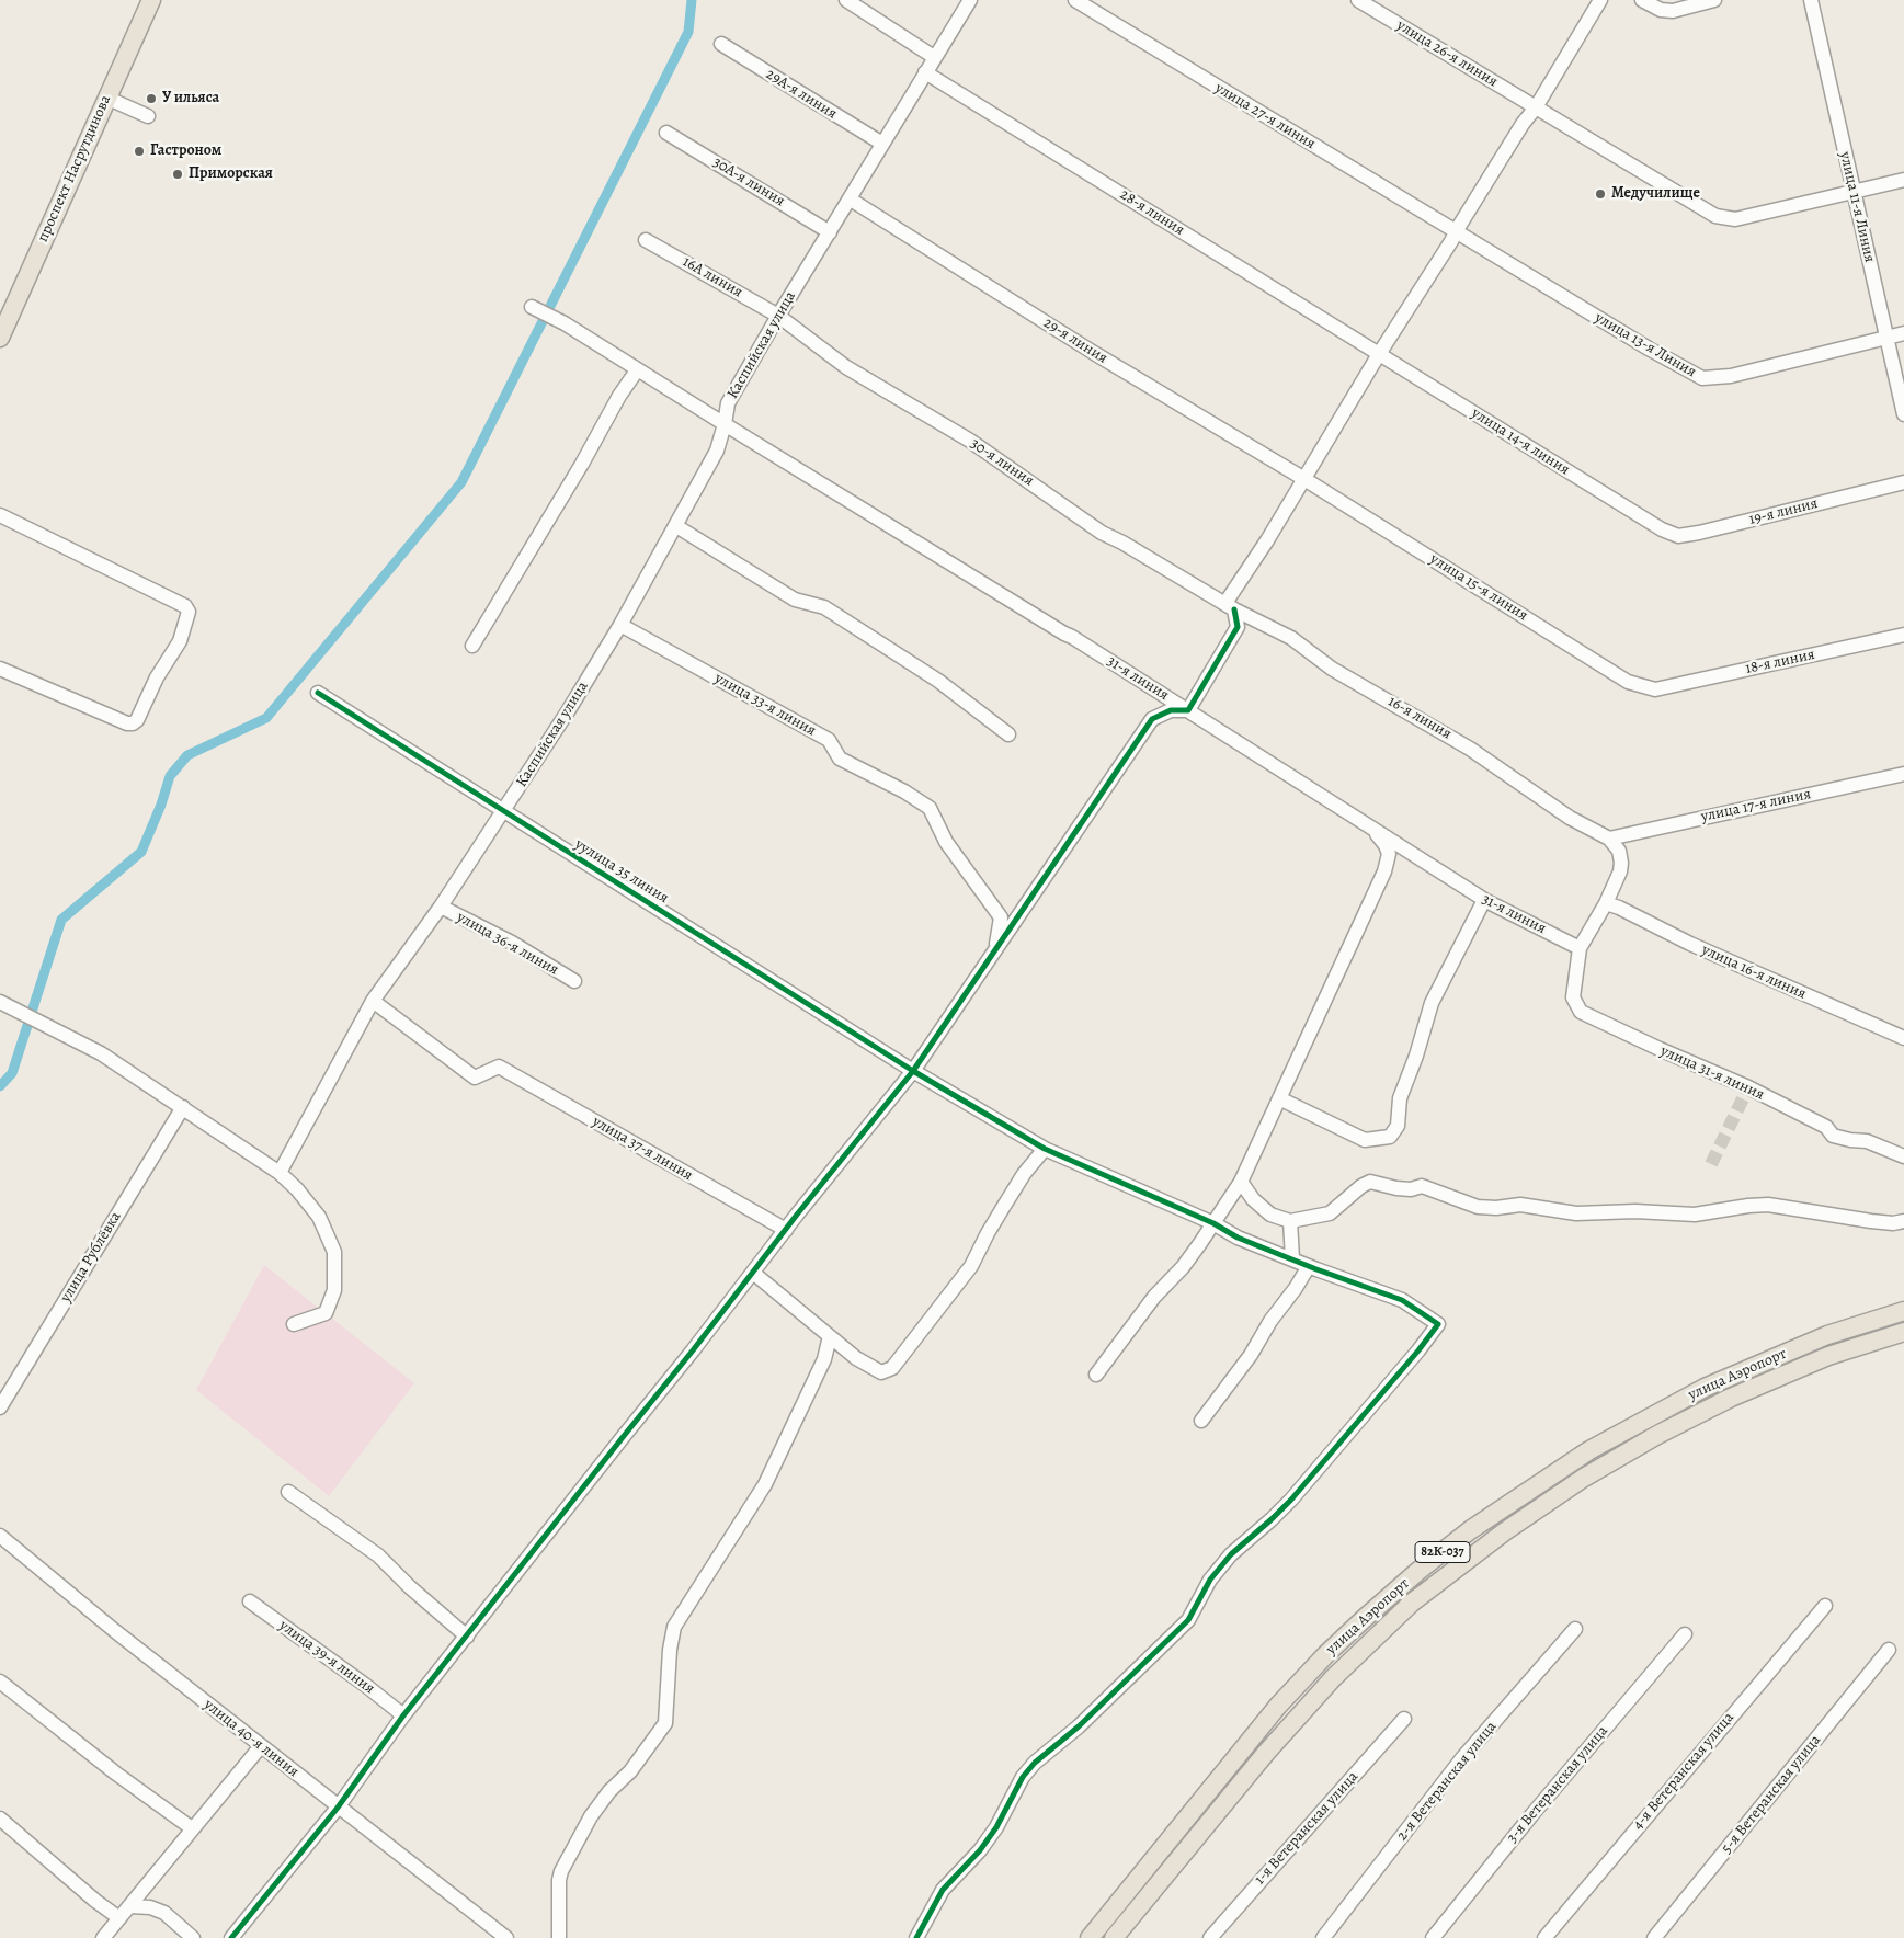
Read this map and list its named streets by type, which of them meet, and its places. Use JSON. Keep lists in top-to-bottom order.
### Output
{
  "streets": {
    "main road": ["проспект Насрутдинова", "улица Аэропорт", "82К-037"],
    "street": [
      "улица 26-я линия",
      "29А-я линия",
      "улица 27-я линия",
      "30А-я линия",
      "улица 11-я Линия",
      "28-я линия",
      "16А линия",
      "29-я линия",
      "Каспийская улица",
      "улица 13-я Линия",
      "улица 14-я линия",
      "30-я линия",
      "19-я линия",
      "улица 15-я линия",
      "18-я линия",
      "31-я линия",
      "улица 33-я линия",
      "16-я линия",
      "улица 17-я линия",
      "уулица 35 линия",
      "улица 36-я линия",
      "улица 16-я линия",
      "улица 31-я линия",
      "улица 37-я линия",
      "улица Рублёвка",
      "улица 39-я линия",
      "улица 40-я линия",
      "4-я Ветеранская улица",
      "2-я Ветеранская улица",
      "3-я Ветеранская улица",
      "5-я Ветеранская улица",
      "1-я Ветеранская улица"
    ]
  },
  "crossings": [
    ["улица 26-я линия", "улица 11-я Линия"],
    ["29А-я линия", "Каспийская улица"],
    ["улица 27-я линия", "улица 13-я Линия"],
    ["30А-я линия", "Каспийская улица"],
    ["улица 11-я Линия", "улица 13-я Линия"],
    ["28-я линия", "Каспийская улица"],
    ["28-я линия", "улица 14-я линия"],
    ["16А линия", "Каспийская улица"],
    ["16А линия", "30-я линия"],
    ["29-я линия", "Каспийская улица"],
    ["29-я линия", "улица 15-я линия"],
    ["Каспийская улица", "30-я линия"],
    ["Каспийская улица", "31-я линия"],
    ["Каспийская улица", "улица 33-я линия"],
    ["Каспийская улица", "уулица 35 линия"],
    ["Каспийская улица", "улица 36-я линия"],
    ["Каспийская улица", "улица 37-я линия"],
    ["улица 14-я линия", "19-я линия"],
    ["30-я линия", "16-я линия"],
    ["улица 15-я линия", "18-я линия"],
    ["31-я линия", "улица 31-я линия"],
    ["16-я линия", "улица 17-я линия"]
  ],
  "places": [
    "У ильяса",
    "Гастроном",
    "Приморская",
    "Медучилище"
  ]
}
